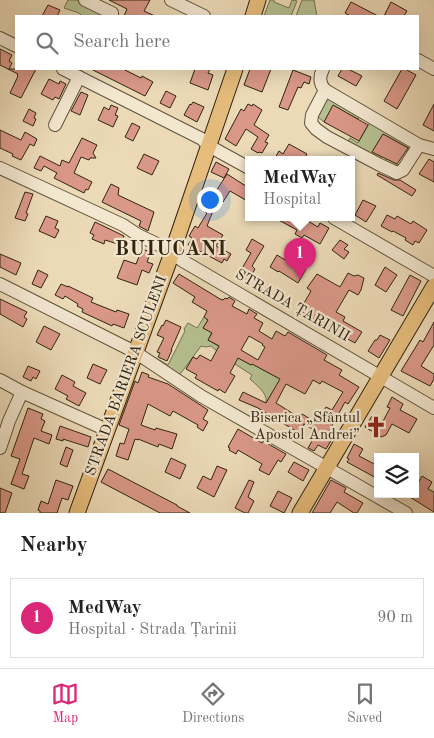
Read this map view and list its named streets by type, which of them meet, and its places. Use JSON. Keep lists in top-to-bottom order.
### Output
{
  "streets": {
    "main road": ["STRADA BARIERA SCULENI"],
    "street": ["STRADA ȚARINII"]
  },
  "crossings": [
    ["STRADA ȚARINII", "STRADA BARIERA SCULENI"]
  ],
  "districts": ["BUIUCANI"],
  "places": {
    "church": ["Biserica „Sfântul Apostol Andrei”"]
  },
  "page": {
    "search": "Search here",
    "popup": ["MedWay", "Hospital"],
    "pins": "1",
    "heading": "Nearby",
    "list": [
      {
        "mark": "1",
        "name": "MedWay",
        "note": "Hospital · Strada Țarinii",
        "value": "90 m"
      }
    ],
    "nav": ["Map", "Directions", "Saved"]
  }
}
